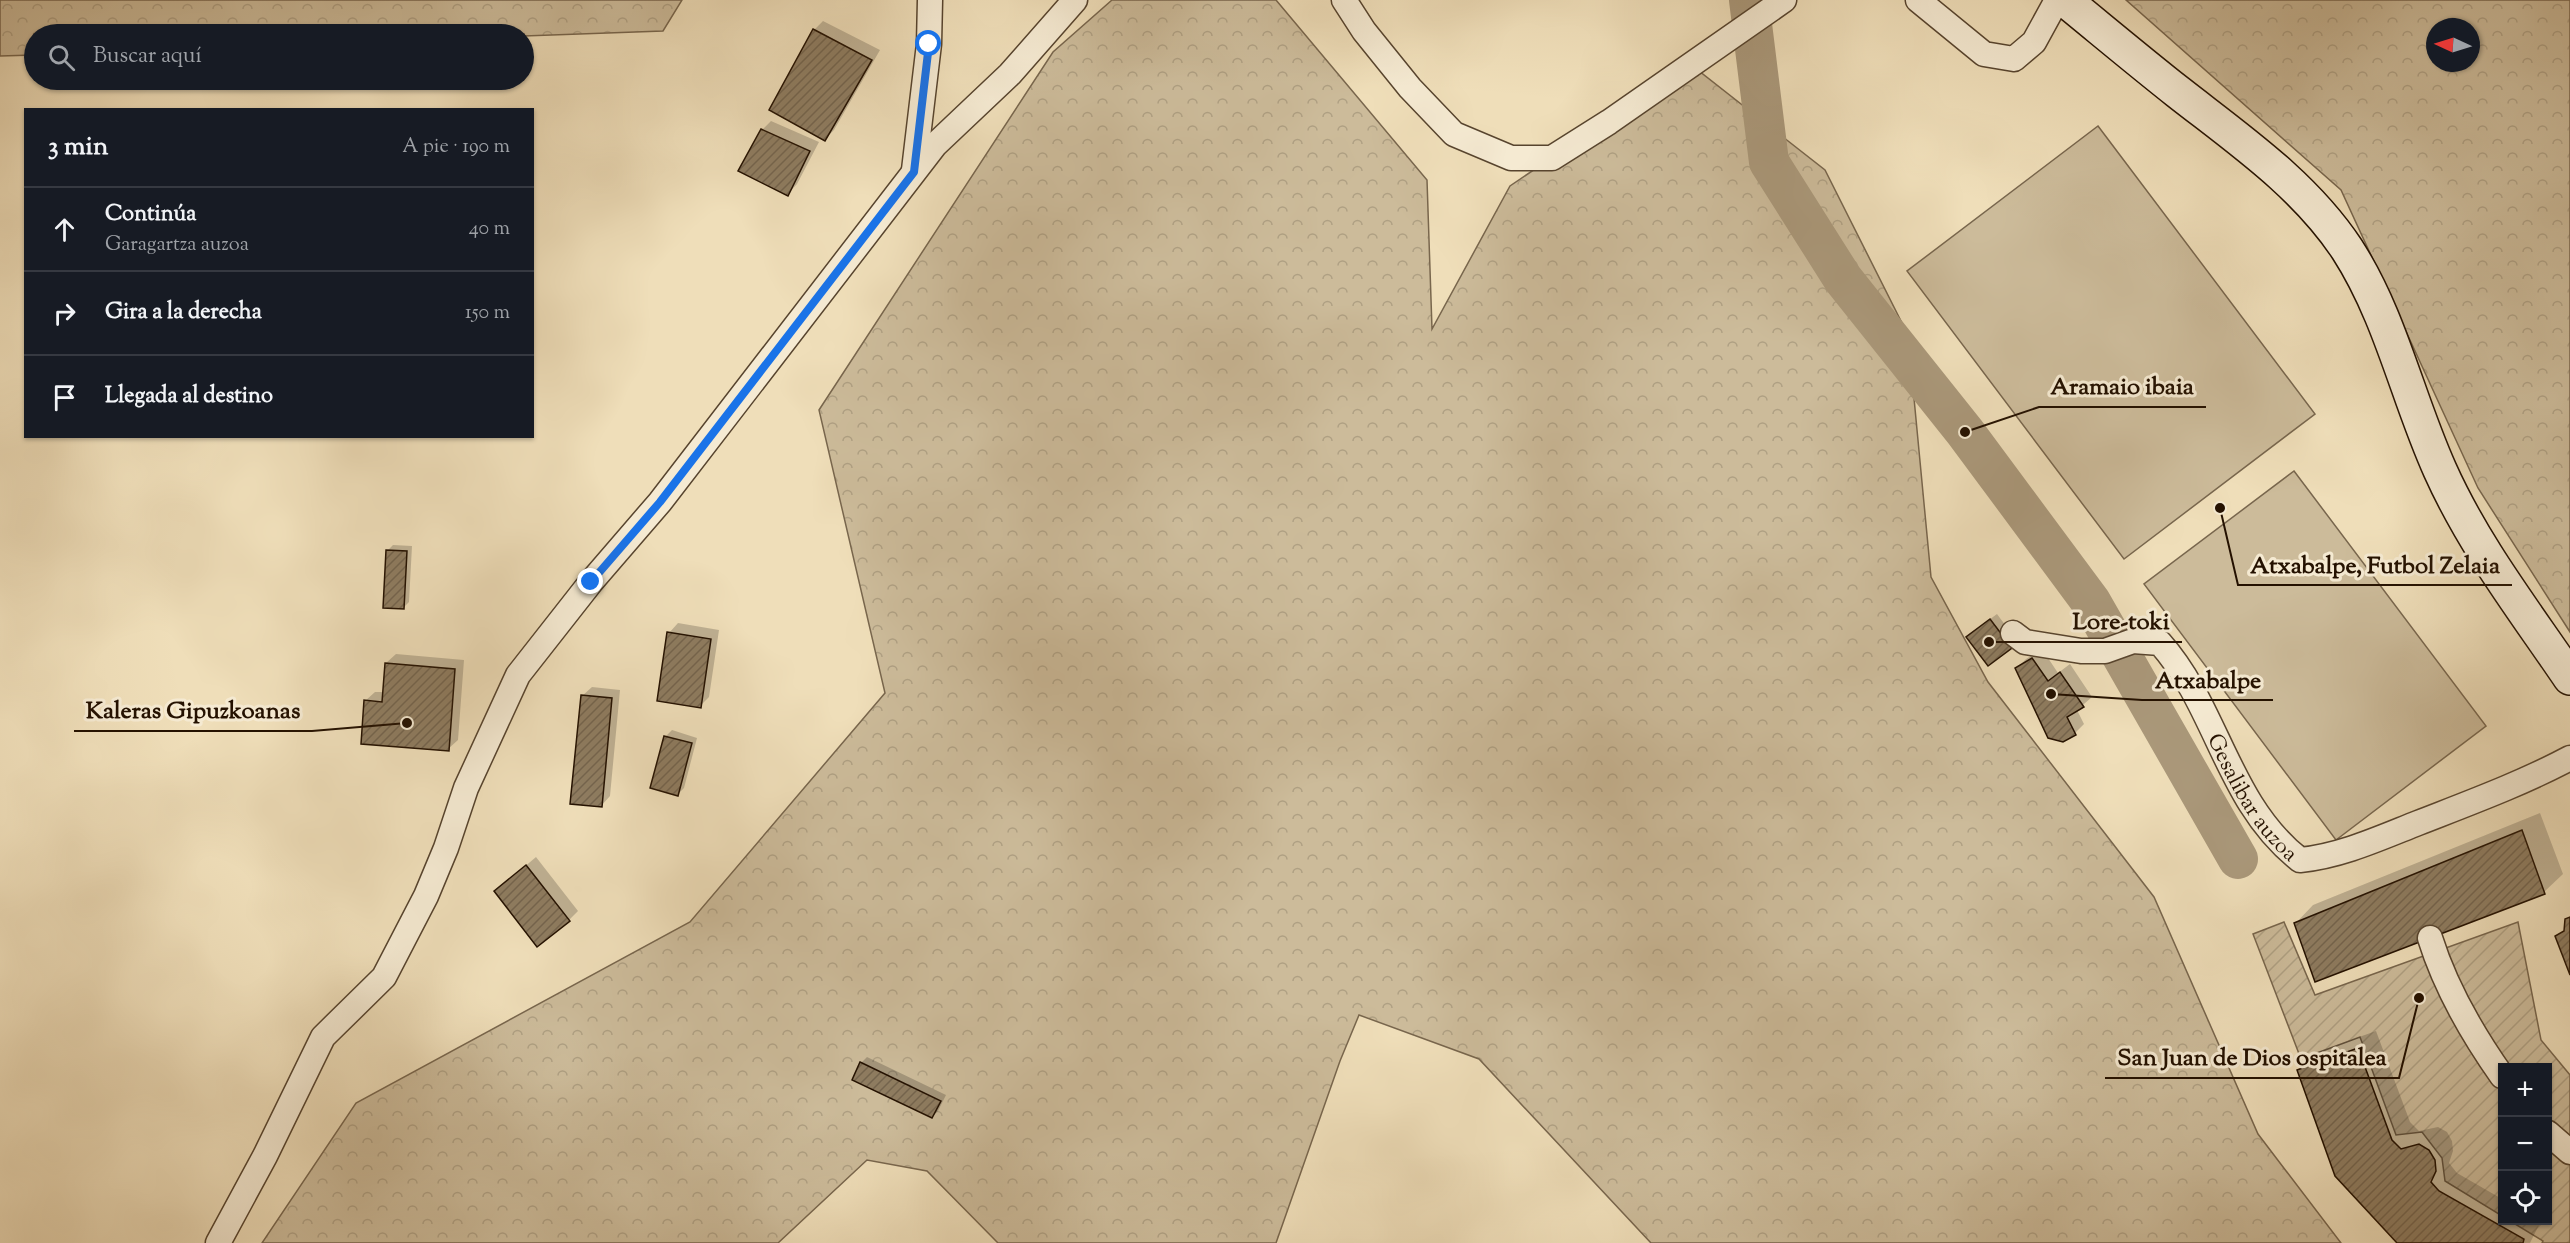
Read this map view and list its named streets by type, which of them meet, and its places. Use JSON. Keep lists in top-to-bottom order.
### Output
{
  "streets": {
    "street": ["Gesalibar auzoa"]
  },
  "places": [
    "Aramaio ibaia",
    "Atxabalpe, Futbol Zelaia",
    "Lore-toki",
    "Atxabalpe",
    "Kaleras Gipuzkoanas",
    "San Juan de Dios ospitalea"
  ],
  "north": "left",
  "page": {
    "search": "Buscar aquí",
    "heading": ["3 min", "A pie · 190 m"],
    "list": [
      ["Continúa", "Garagartza auzoa", "40 m"],
      ["Gira a la derecha", "150 m"],
      "Llegada al destino"
    ],
    "map_buttons": ["+", "−"]
  }
}
